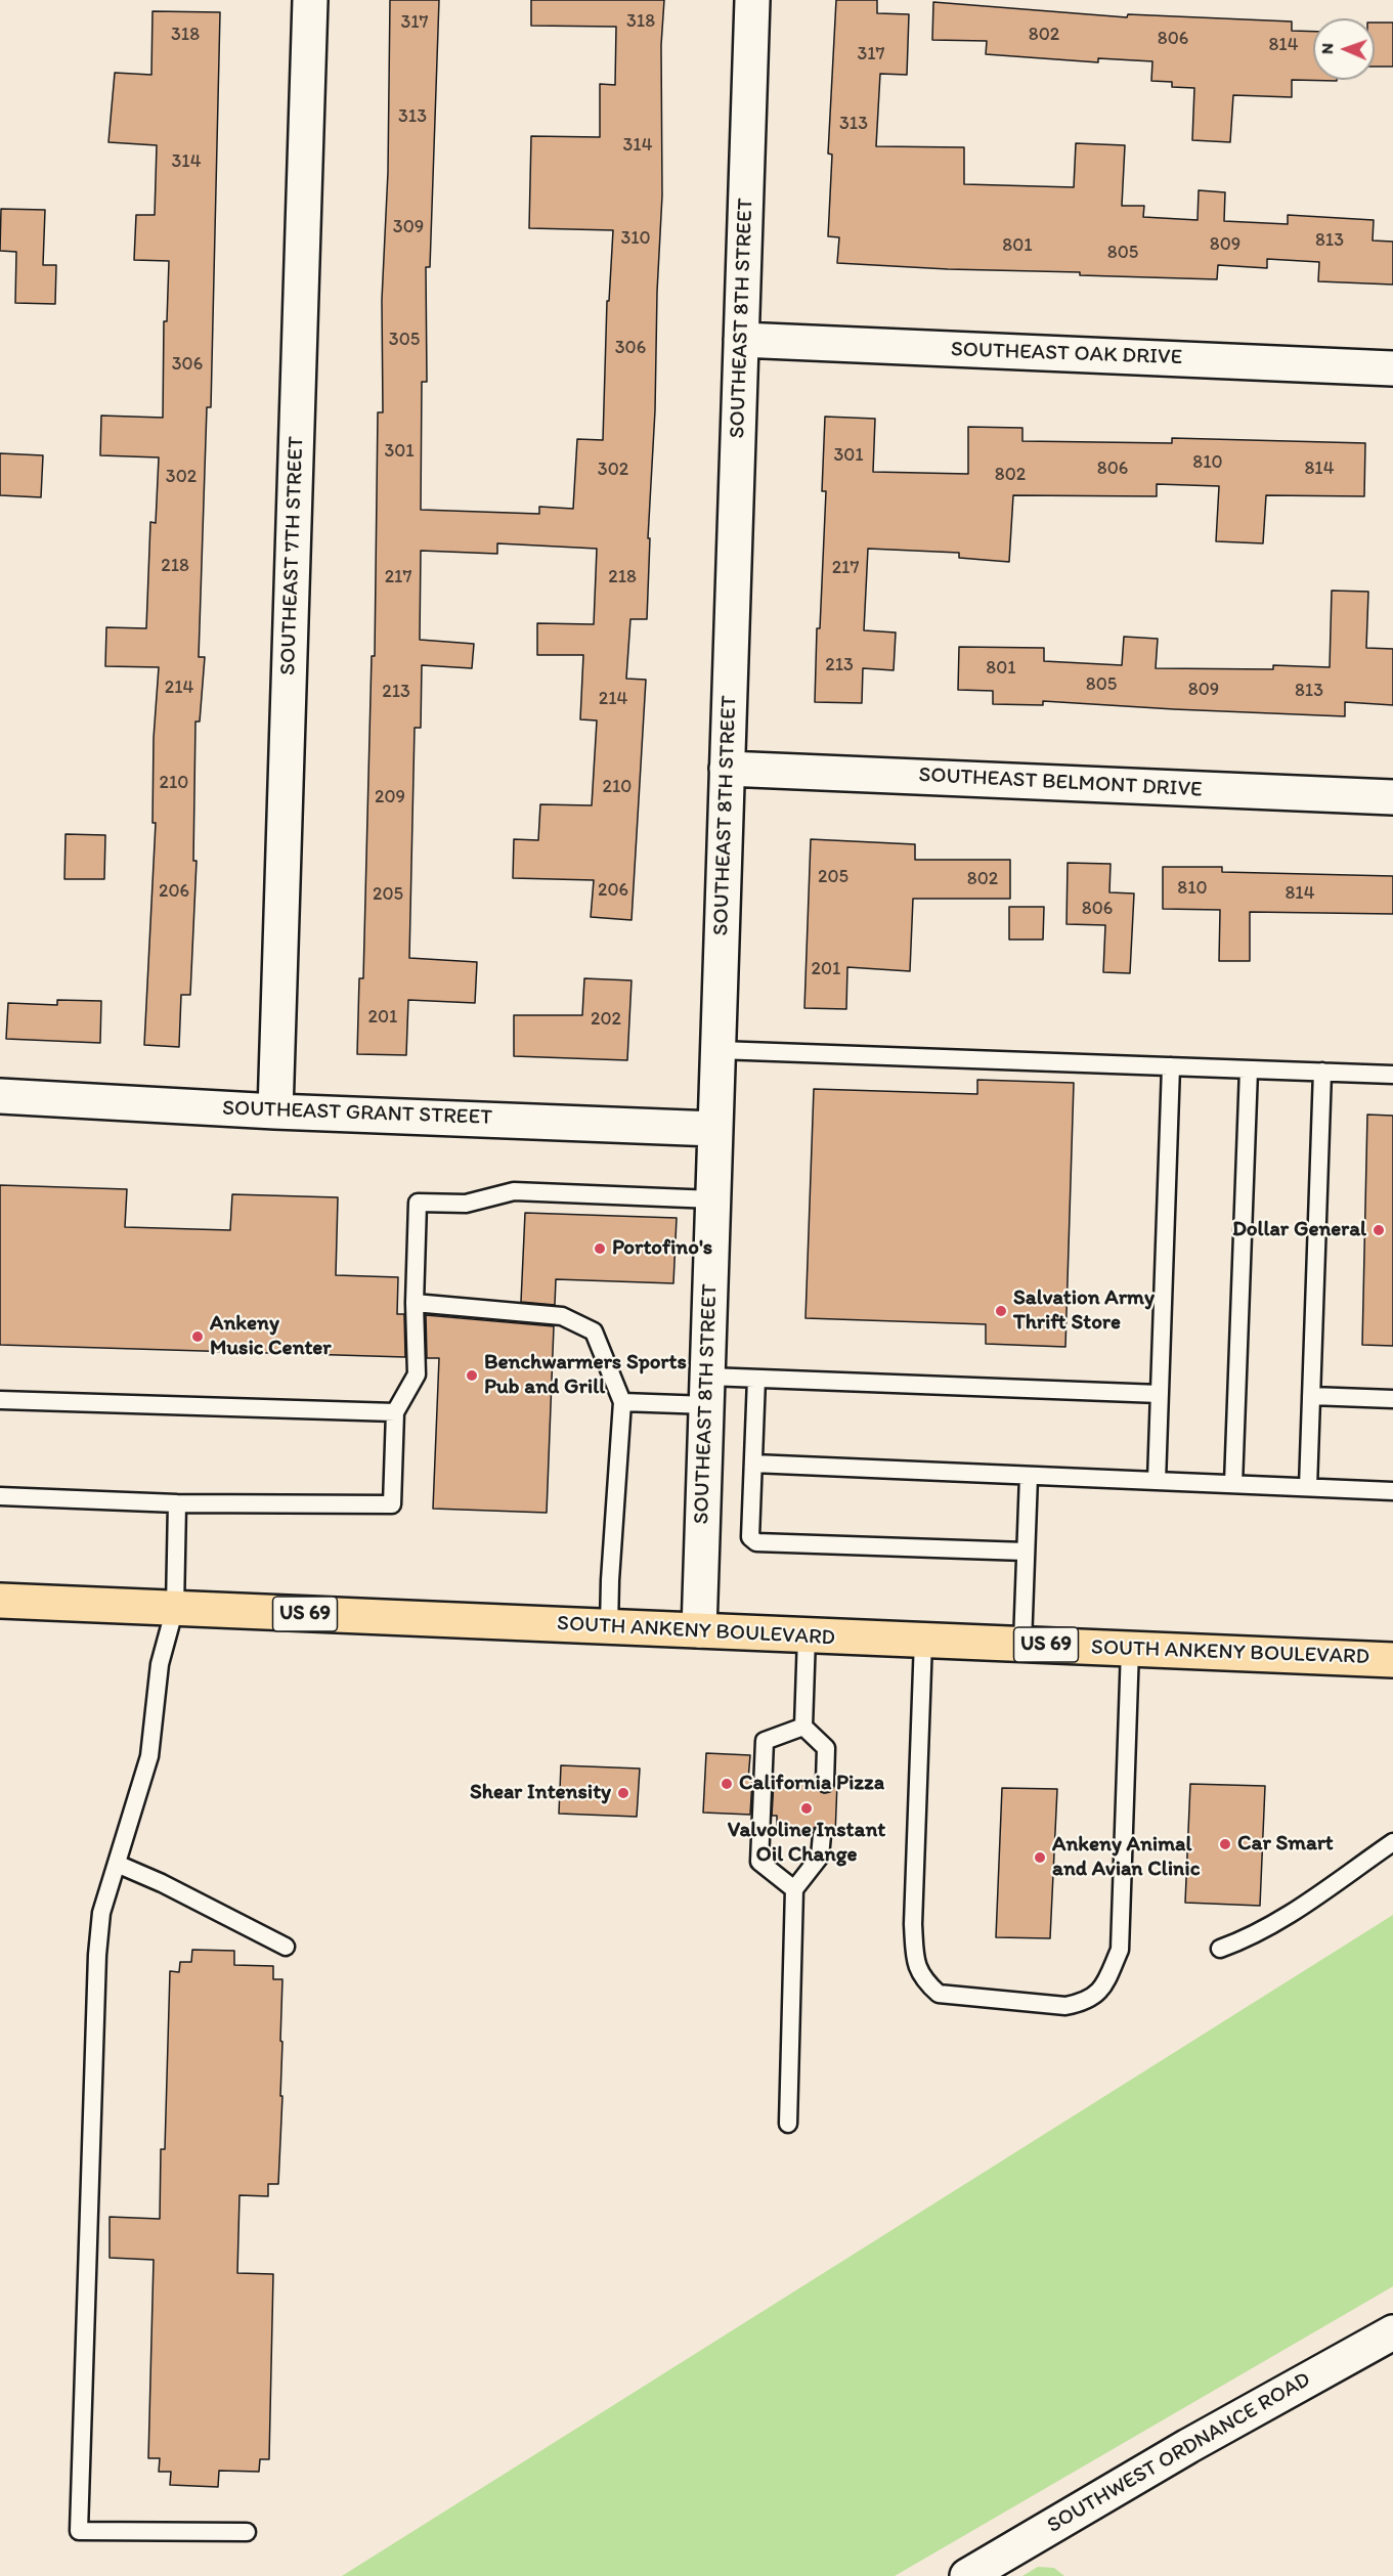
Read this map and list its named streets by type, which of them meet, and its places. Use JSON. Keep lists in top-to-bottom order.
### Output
{
  "streets": {
    "main road": ["US 69", "SOUTH ANKENY BOULEVARD"],
    "street": [
      "SOUTHEAST 8TH STREET",
      "SOUTHEAST OAK DRIVE",
      "SOUTHEAST 7TH STREET",
      "SOUTHEAST BELMONT DRIVE",
      "SOUTHEAST GRANT STREET",
      "SOUTHWEST ORDNANCE ROAD"
    ]
  },
  "crossings": [
    ["SOUTHEAST 8TH STREET", "SOUTHEAST OAK DRIVE"],
    ["SOUTHEAST 8TH STREET", "SOUTHEAST BELMONT DRIVE"],
    ["SOUTHEAST 8TH STREET", "SOUTHEAST GRANT STREET"],
    ["SOUTHEAST 8TH STREET", "SOUTH ANKENY BOULEVARD"],
    ["SOUTHEAST 7TH STREET", "SOUTHEAST GRANT STREET"]
  ],
  "places": [
    "Dollar General",
    "Portofino's",
    "Salvation Army Thrift Store",
    "Ankeny Music Center",
    "Benchwarmers Sports Pub and Grill",
    "California Pizza",
    "Shear Intensity",
    "Valvoline Instant Oil Change",
    "Car Smart",
    "Ankeny Animal and Avian Clinic"
  ],
  "house_numbers": [
    "318",
    "317",
    "318",
    "802",
    "806",
    "814",
    "317",
    "313",
    "313",
    "314",
    "314",
    "309",
    "310",
    "813",
    "809",
    "801",
    "805",
    "305",
    "306",
    "306",
    "301",
    "301",
    "810",
    "806",
    "814",
    "302",
    "802",
    "302",
    "218",
    "217",
    "217",
    "218",
    "213",
    "801",
    "805",
    "214",
    "809",
    "813",
    "213",
    "214",
    "210",
    "210",
    "209",
    "205",
    "802",
    "810",
    "206",
    "206",
    "814",
    "205",
    "806",
    "201",
    "201",
    "202"
  ],
  "north": "left"
}
